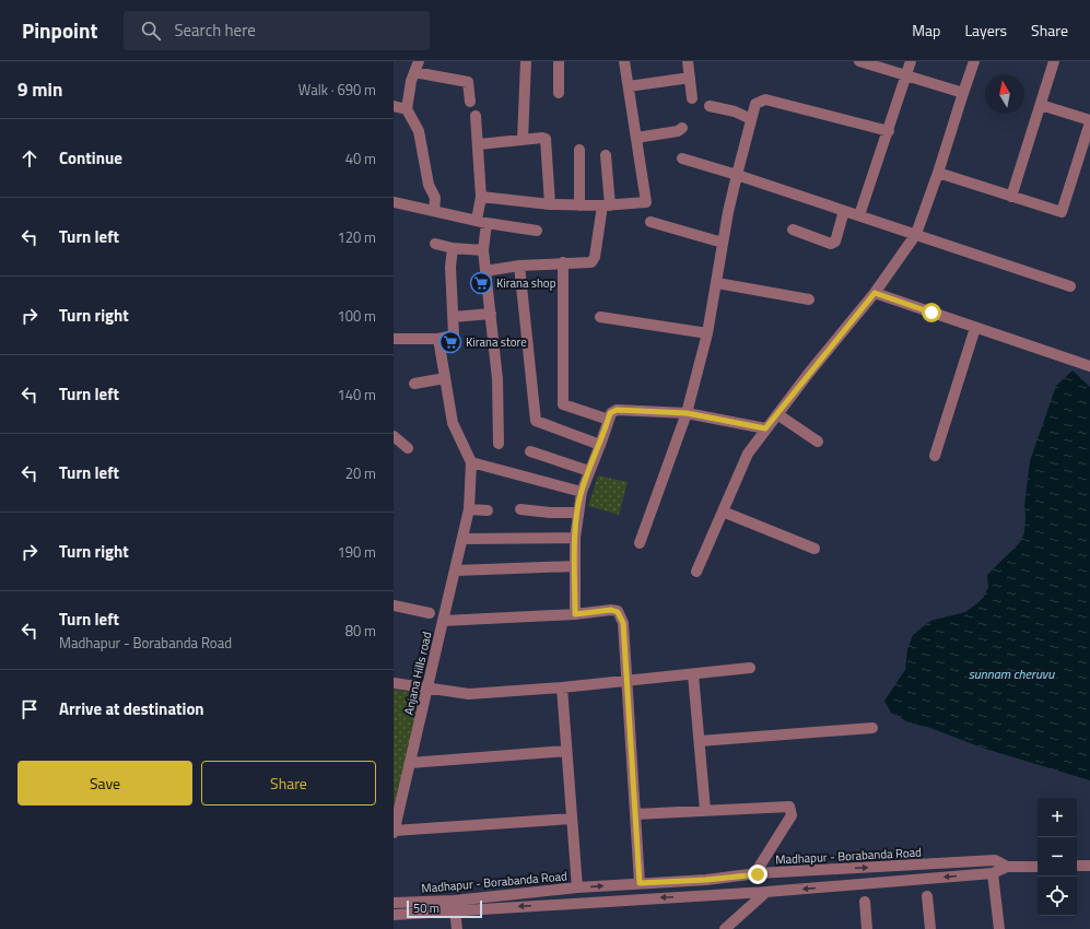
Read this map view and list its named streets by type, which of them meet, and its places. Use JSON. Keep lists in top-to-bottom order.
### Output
{
  "streets": {
    "street": ["Anjana Hills road", "Madhapur - Borabanda Road"]
  },
  "water": ["sunnam cheruvu"],
  "places": {
    "supermarket": ["Kirana shop", "Kirana store"]
  },
  "scale_bar": "50 m",
  "north": "top",
  "page": {
    "header": "Pinpoint",
    "search": "Search here",
    "nav": ["Map", "Layers", "Share"],
    "heading": ["9 min", "Walk · 690 m"],
    "list": [
      ["Continue", "40 m"],
      ["Turn left", "120 m"],
      ["Turn right", "100 m"],
      ["Turn left", "140 m"],
      ["Turn left", "20 m"],
      ["Turn right", "190 m"],
      ["Turn left", "Madhapur - Borabanda Road", "80 m"],
      "Arrive at destination"
    ],
    "buttons": ["Save", "Share"],
    "map_buttons": ["+", "−"],
    "scale": "50 m"
  }
}
